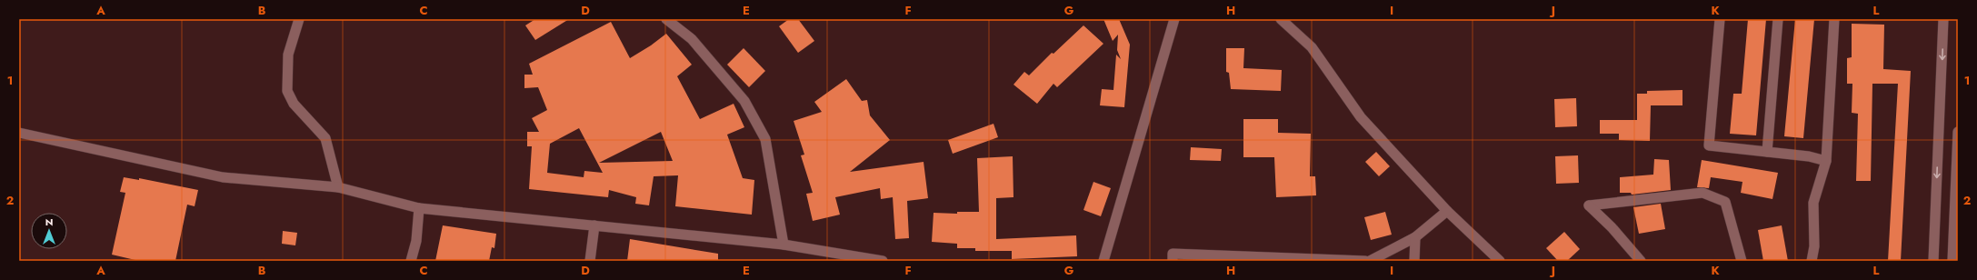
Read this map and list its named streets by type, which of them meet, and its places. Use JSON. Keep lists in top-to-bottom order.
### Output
{
  "north": "top",
  "grid": {
    "columns": [
      "A",
      "B",
      "C",
      "D",
      "E",
      "F",
      "G",
      "H",
      "I",
      "J",
      "K",
      "L"
    ],
    "rows": ["1", "2"]
  }
}
